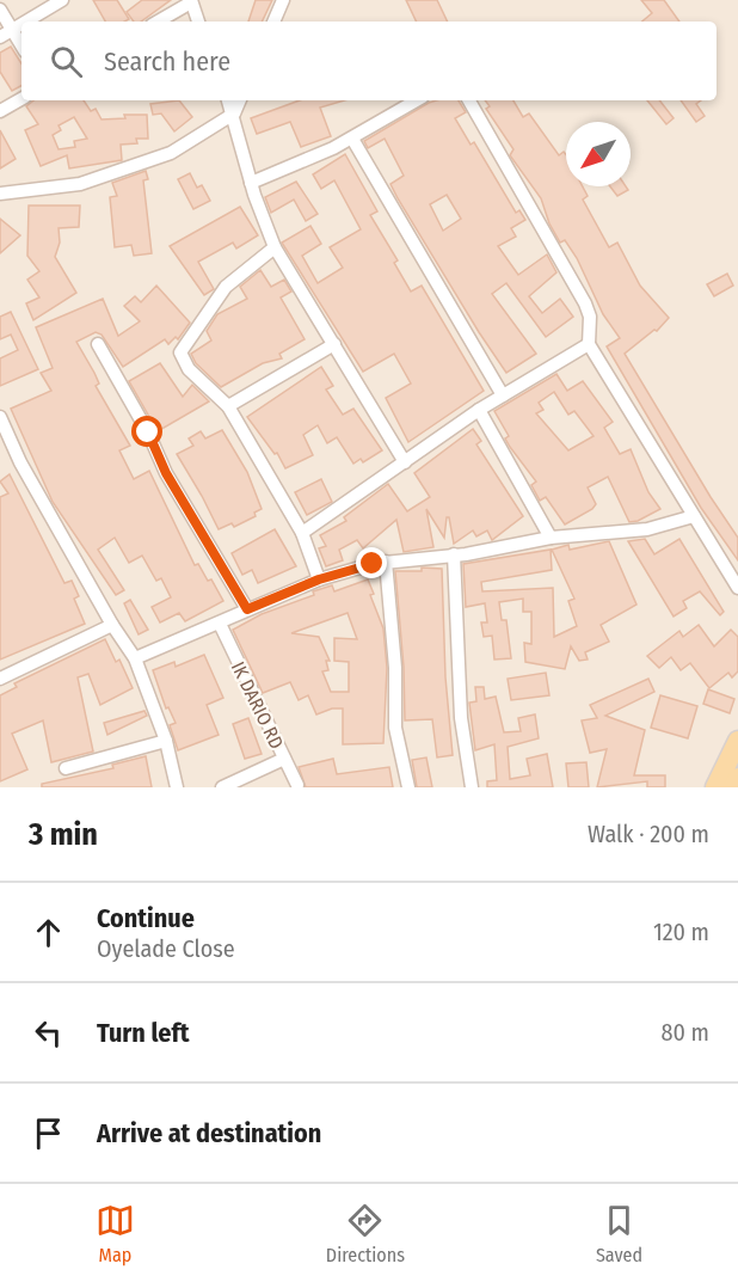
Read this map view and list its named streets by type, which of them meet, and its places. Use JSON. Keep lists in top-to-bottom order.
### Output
{
  "streets": {
    "street": ["IK DARIO RD"]
  },
  "north": "bottom left",
  "page": {
    "search": "Search here",
    "heading": ["3 min", "Walk · 200 m"],
    "list": [
      ["Continue", "Oyelade Close", "120 m"],
      ["Turn left", "80 m"],
      "Arrive at destination"
    ],
    "nav": ["Map", "Directions", "Saved"]
  }
}
